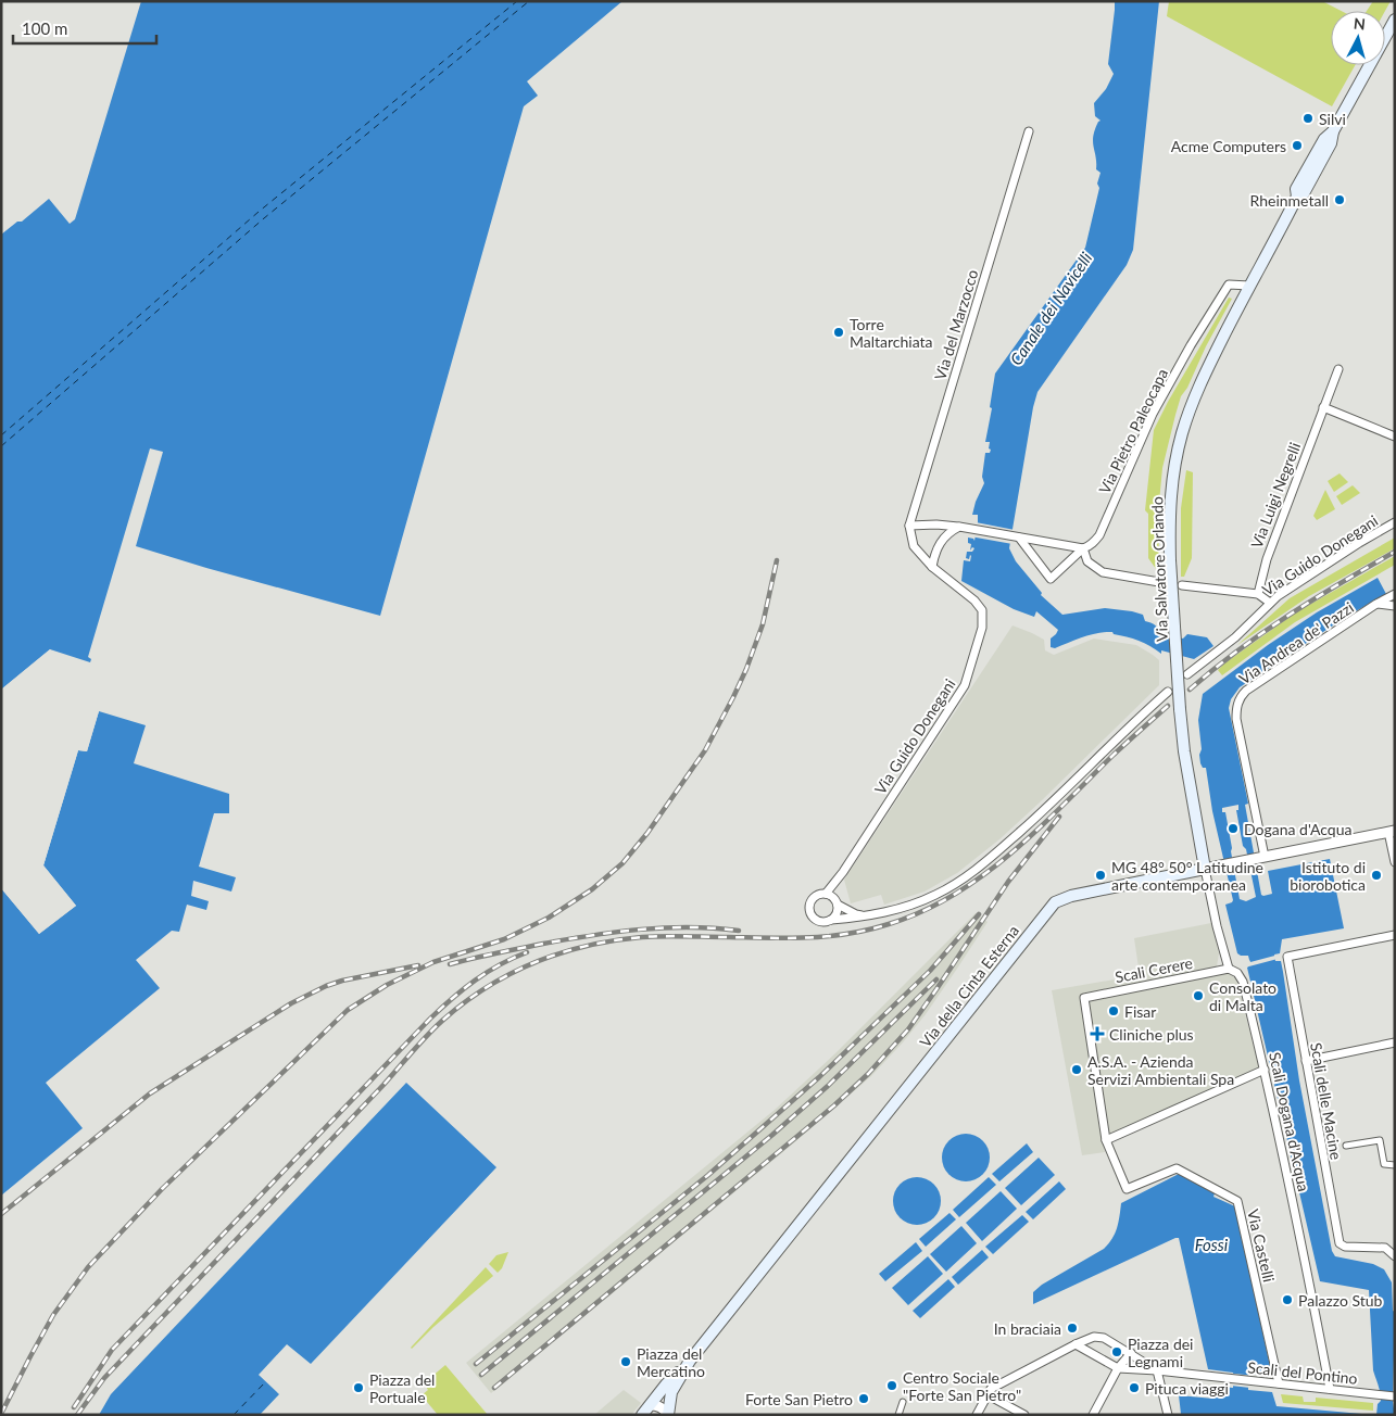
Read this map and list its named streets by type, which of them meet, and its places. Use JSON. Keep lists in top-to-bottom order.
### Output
{
  "streets": {
    "main road": ["Via Salvatore Orlando", "Via della Cinta Esterna"],
    "street": [
      "Via del Marzocco",
      "Via Pietro Paleocapa",
      "Via Luigi Negrelli",
      "Via Guido Donegani",
      "Via Andrea de' Pazzi",
      "Scali Cerere",
      "Scali delle Macine",
      "Scali Dogana d'Acqua",
      "Via Castelli",
      "Scali del Pontino"
    ]
  },
  "crossings": [
    ["Via Pietro Paleocapa", "Via Salvatore Orlando"],
    ["Via Salvatore Orlando", "Via della Cinta Esterna"],
    ["Via Salvatore Orlando", "Scali Dogana d'Acqua"],
    ["Via Andrea de' Pazzi", "Via della Cinta Esterna"],
    ["Scali Cerere", "Scali Dogana d'Acqua"],
    ["Scali Cerere", "Via Castelli"],
    ["Via della Cinta Esterna", "Scali Dogana d'Acqua"],
    ["Scali Dogana d'Acqua", "Scali del Pontino"],
    ["Via Castelli", "Scali del Pontino"]
  ],
  "water": ["Canale dei Navicelli", "Fossi"],
  "places": {
    "other": [
      "Silvi",
      "Acme Computers",
      "Rheinmetall",
      "Torre Maltarchiata",
      "Dogana d'Acqua",
      "MG 48° 50° Latitudine arte contemporanea",
      "Istituto di biorobotica",
      "Consolato di Malta",
      "Fisar",
      "A.S.A. - Azienda Servizi Ambientali Spa",
      "Palazzo Stub",
      "In braciaia",
      "Piazza dei Legnami",
      "Piazza del Mercatino",
      "Centro Sociale \"Forte San Pietro\"",
      "Piazza del Portuale",
      "Pituca viaggi",
      "Forte San Pietro"
    ],
    "health": ["Cliniche plus"]
  },
  "scale_bar": "100 m",
  "north": "top"
}
